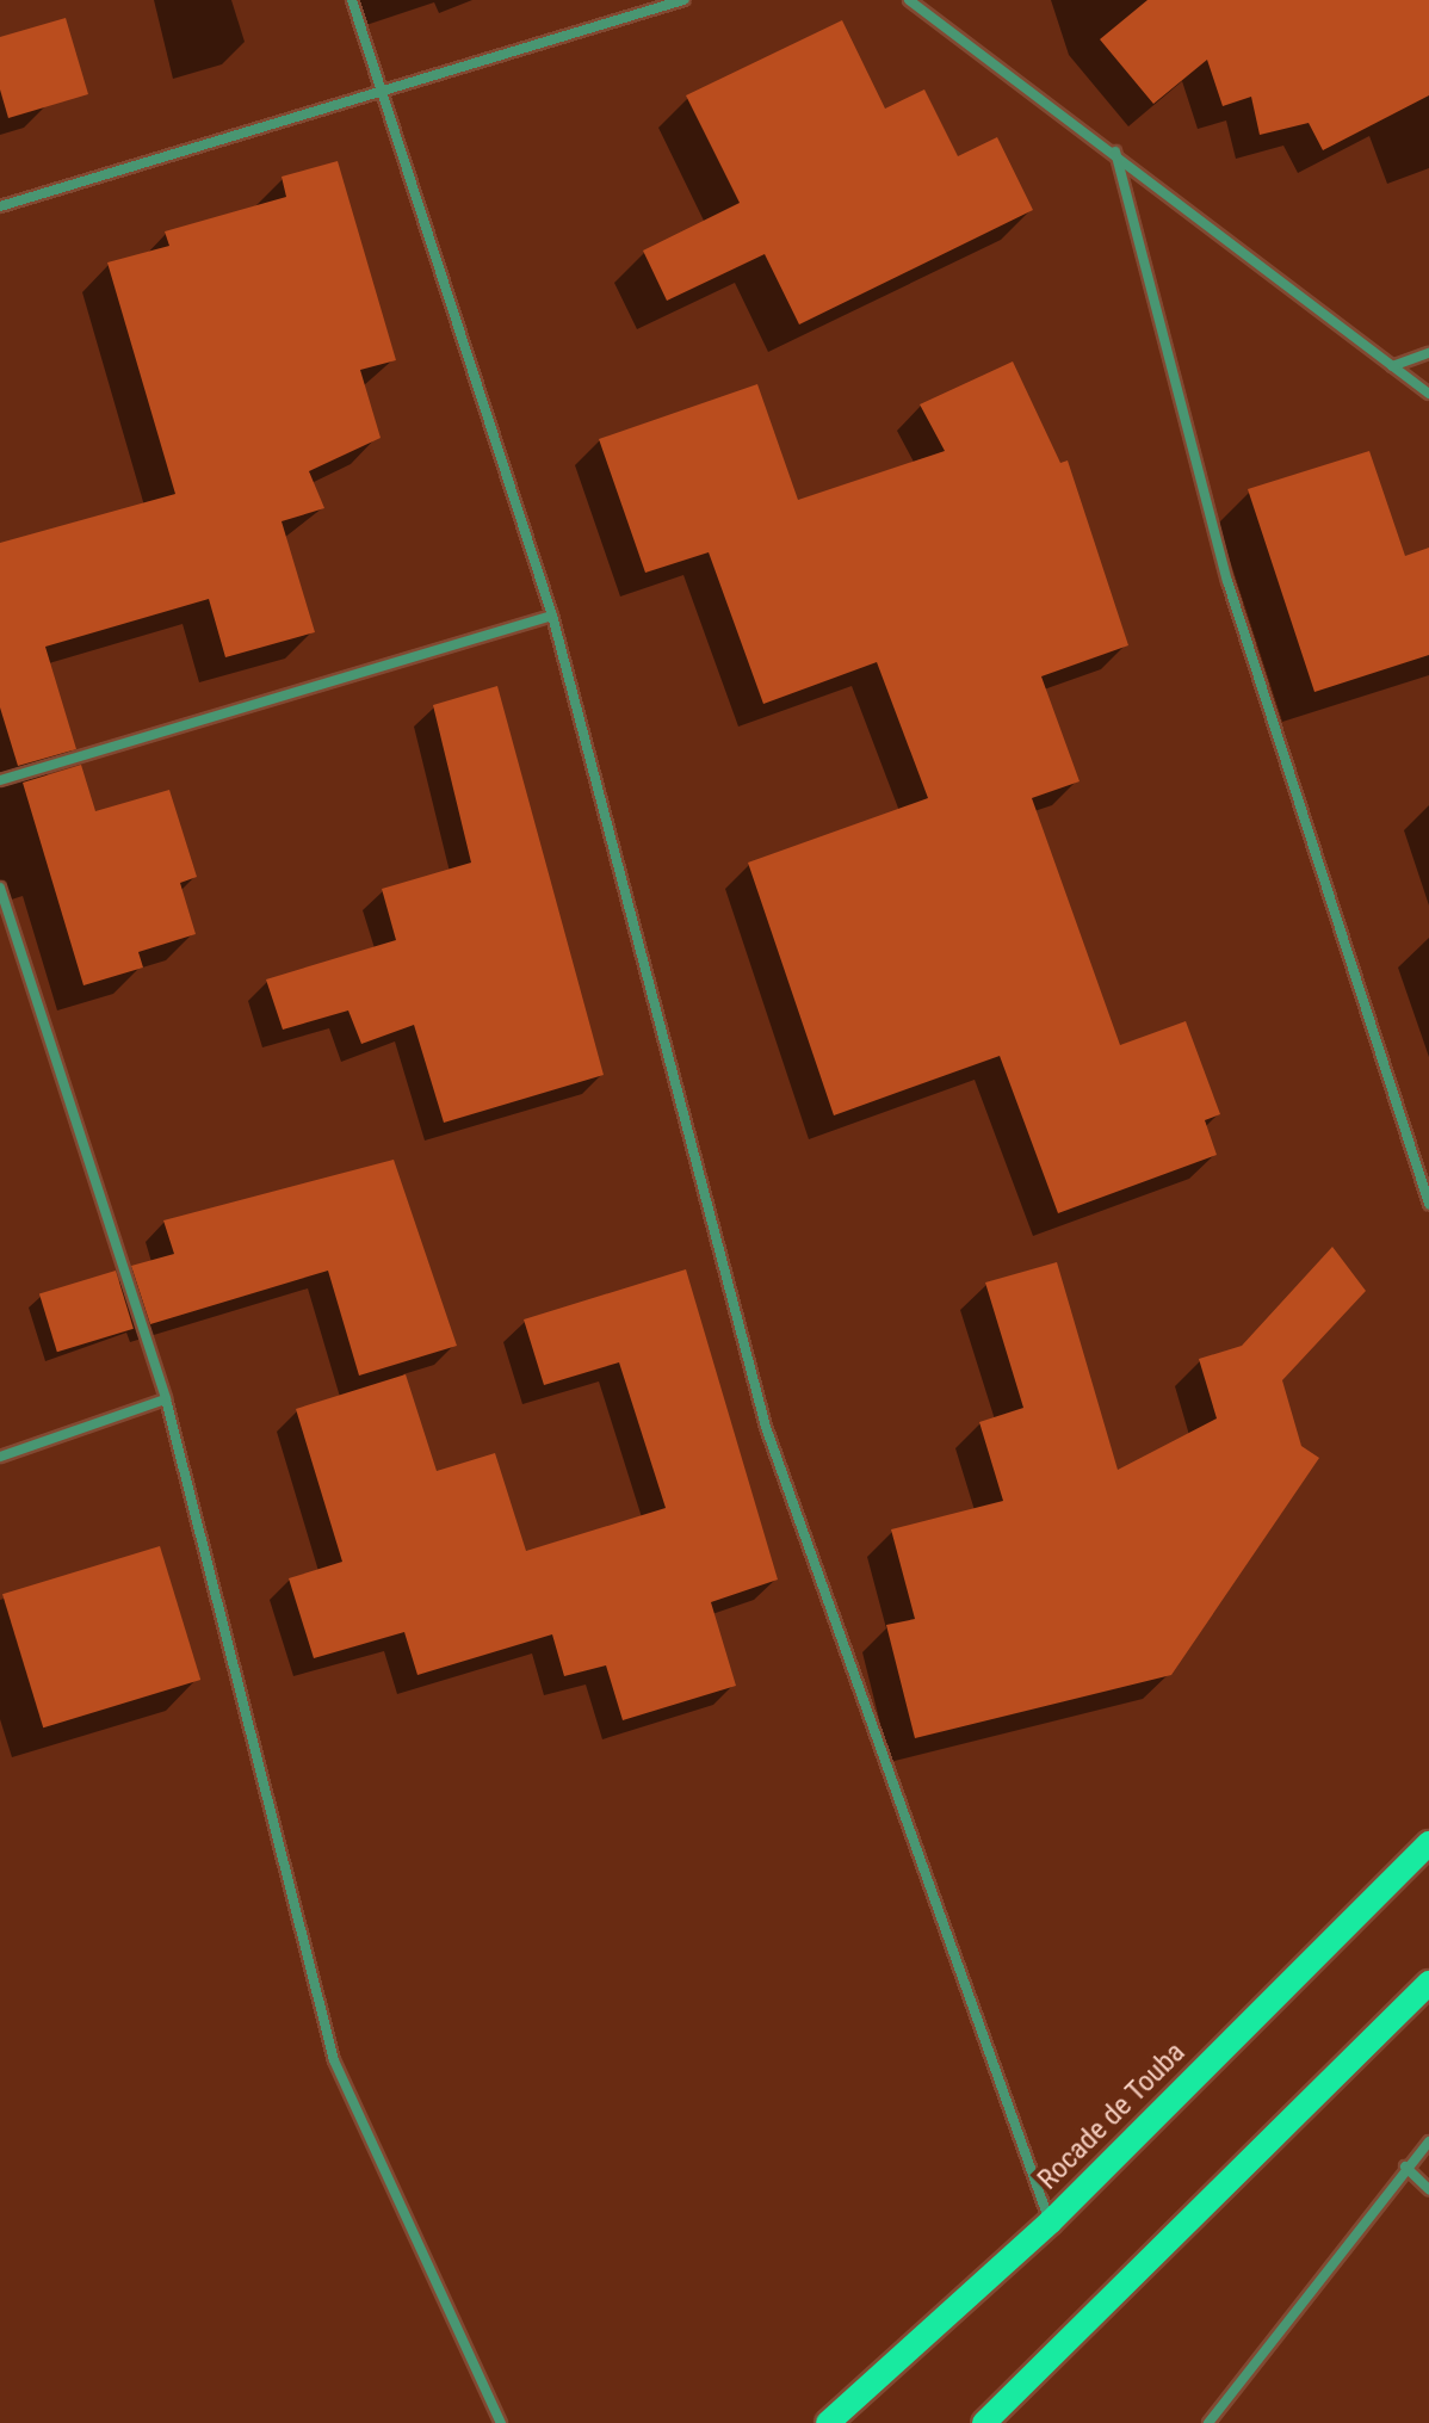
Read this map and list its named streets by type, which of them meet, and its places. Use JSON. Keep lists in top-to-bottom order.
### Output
{
  "streets": {
    "main road": ["Rocade de Touba"]
  }
}
